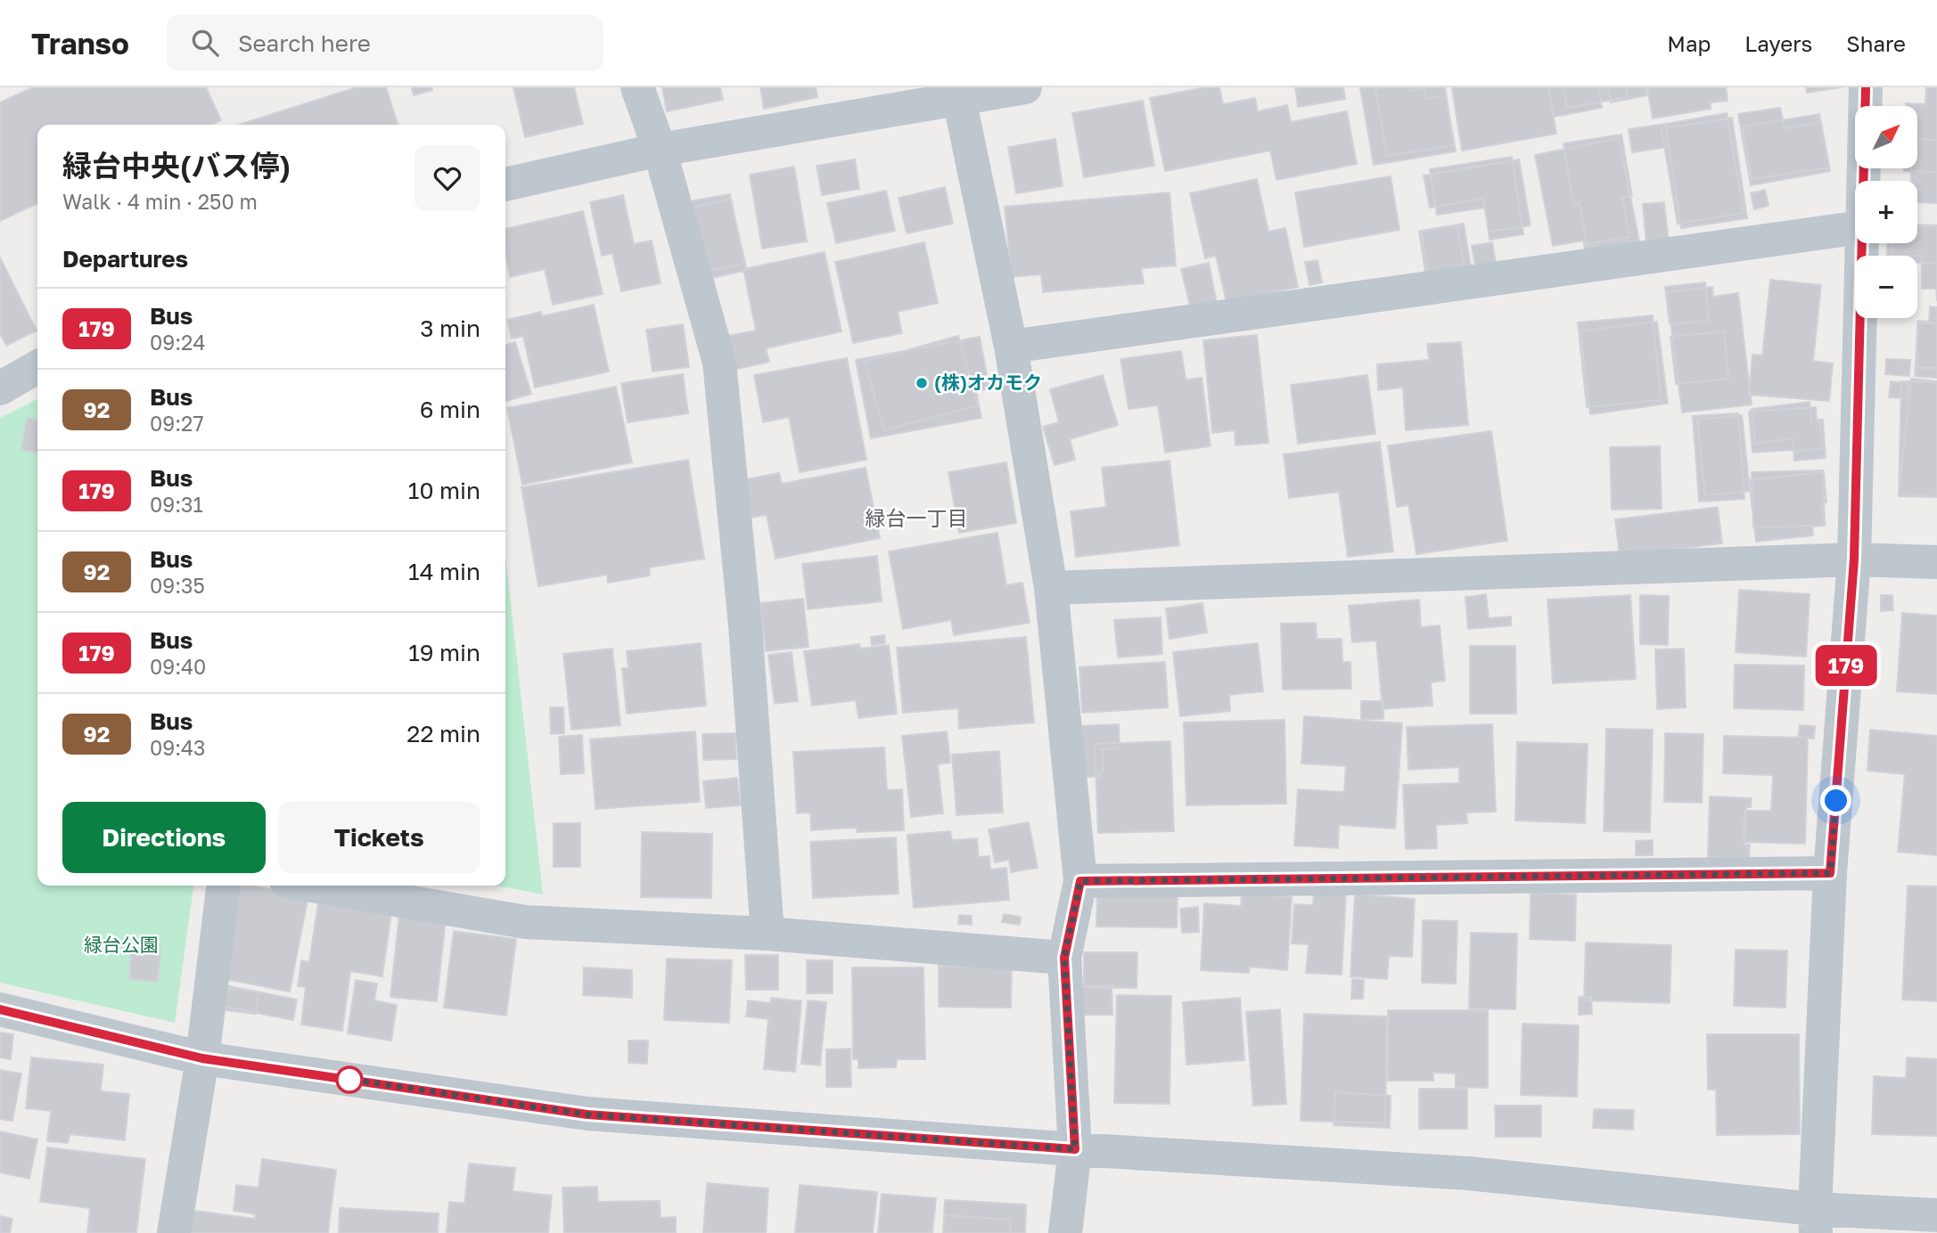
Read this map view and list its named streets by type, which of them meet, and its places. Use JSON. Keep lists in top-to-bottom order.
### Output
{
  "districts": ["緑台一丁目"],
  "parks": ["緑台公園"],
  "places": ["(株)オカモク"],
  "lines": ["bus line 179"],
  "north": "top right",
  "page": {
    "header": "Transo",
    "search": "Search here",
    "nav": ["Map", "Layers", "Share"],
    "on_map": "179",
    "map_buttons": ["+", "−"],
    "heading": [
      ["緑台中央(バス停)", "Walk · 4 min · 250 m"],
      "Departures"
    ],
    "list": [
      {
        "mark": "179",
        "name": "Bus",
        "note": "09:24",
        "value": "3 min"
      },
      {
        "mark": "92",
        "name": "Bus",
        "note": "09:27",
        "value": "6 min"
      },
      {
        "mark": "179",
        "name": "Bus",
        "note": "09:31",
        "value": "10 min"
      },
      {
        "mark": "92",
        "name": "Bus",
        "note": "09:35",
        "value": "14 min"
      },
      {
        "mark": "179",
        "name": "Bus",
        "note": "09:40",
        "value": "19 min"
      },
      {
        "mark": "92",
        "name": "Bus",
        "note": "09:43",
        "value": "22 min"
      }
    ],
    "buttons": ["Directions", "Tickets"]
  }
}
